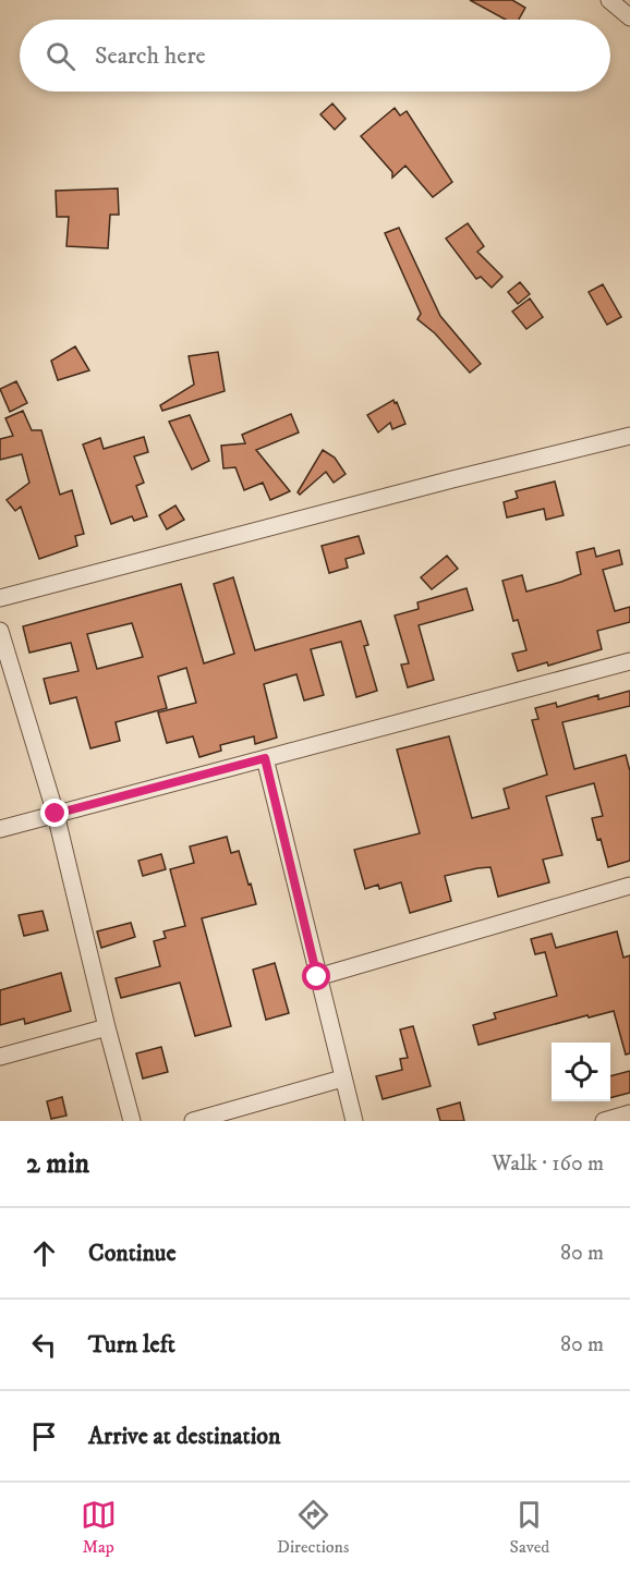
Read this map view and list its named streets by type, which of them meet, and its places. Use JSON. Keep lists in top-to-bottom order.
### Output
{
  "page": {
    "search": "Search here",
    "heading": ["2 min", "Walk · 160 m"],
    "list": [
      ["Continue", "80 m"],
      ["Turn left", "80 m"],
      "Arrive at destination"
    ],
    "nav": ["Map", "Directions", "Saved"]
  }
}
